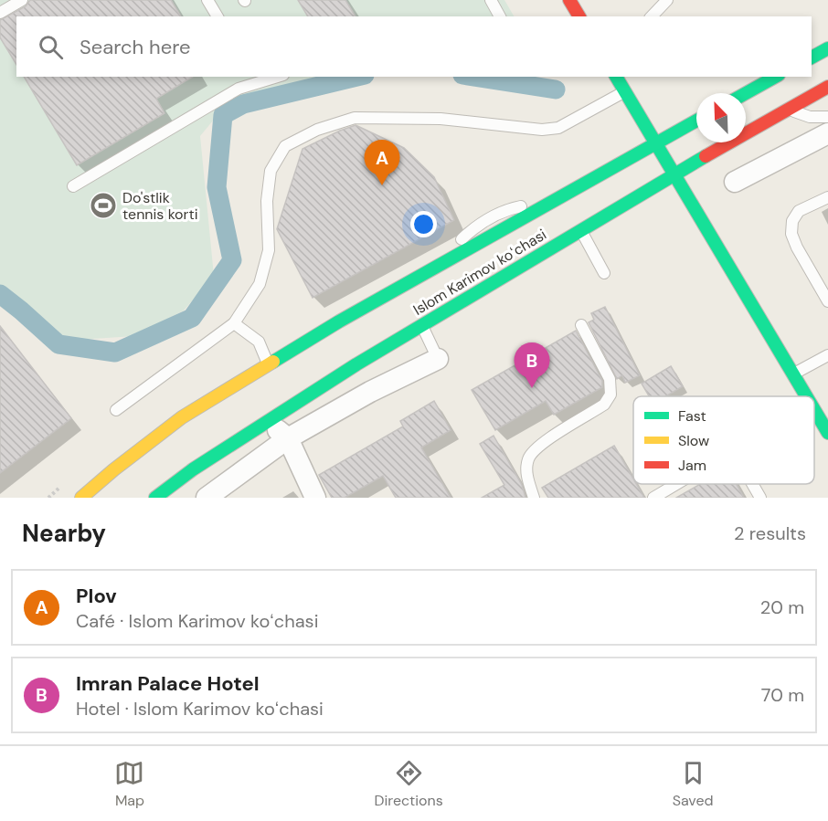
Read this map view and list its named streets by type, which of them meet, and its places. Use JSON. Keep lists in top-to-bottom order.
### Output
{
  "streets": {
    "main road": ["Islom Karimov koʻchasi"]
  },
  "places": {
    "sports": ["Do'stlik tennis korti"]
  },
  "legend": ["Fast", "Slow", "Jam"],
  "north": "top left",
  "page": {
    "search": "Search here",
    "pins": ["A", "B"],
    "heading": ["Nearby", "2 results"],
    "list": [
      {
        "mark": "A",
        "name": "Plov",
        "note": "Café · Islom Karimov koʻchasi",
        "value": "20 m"
      },
      {
        "mark": "B",
        "name": "Imran Palace Hotel",
        "note": "Hotel · Islom Karimov koʻchasi",
        "value": "70 m"
      }
    ],
    "nav": ["Map", "Directions", "Saved"]
  }
}
